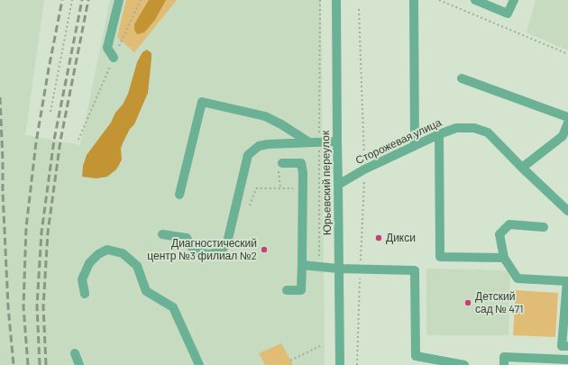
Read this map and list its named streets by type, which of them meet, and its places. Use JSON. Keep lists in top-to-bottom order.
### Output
{
  "streets": {
    "street": ["Сторожевая улица", "Юрьевский переулок"]
  },
  "crossings": [
    ["Сторожевая улица", "Юрьевский переулок"]
  ],
  "places": ["Дикси", "Диагностический центр №3 филиал №2", "Детский сад № 471"]
}
